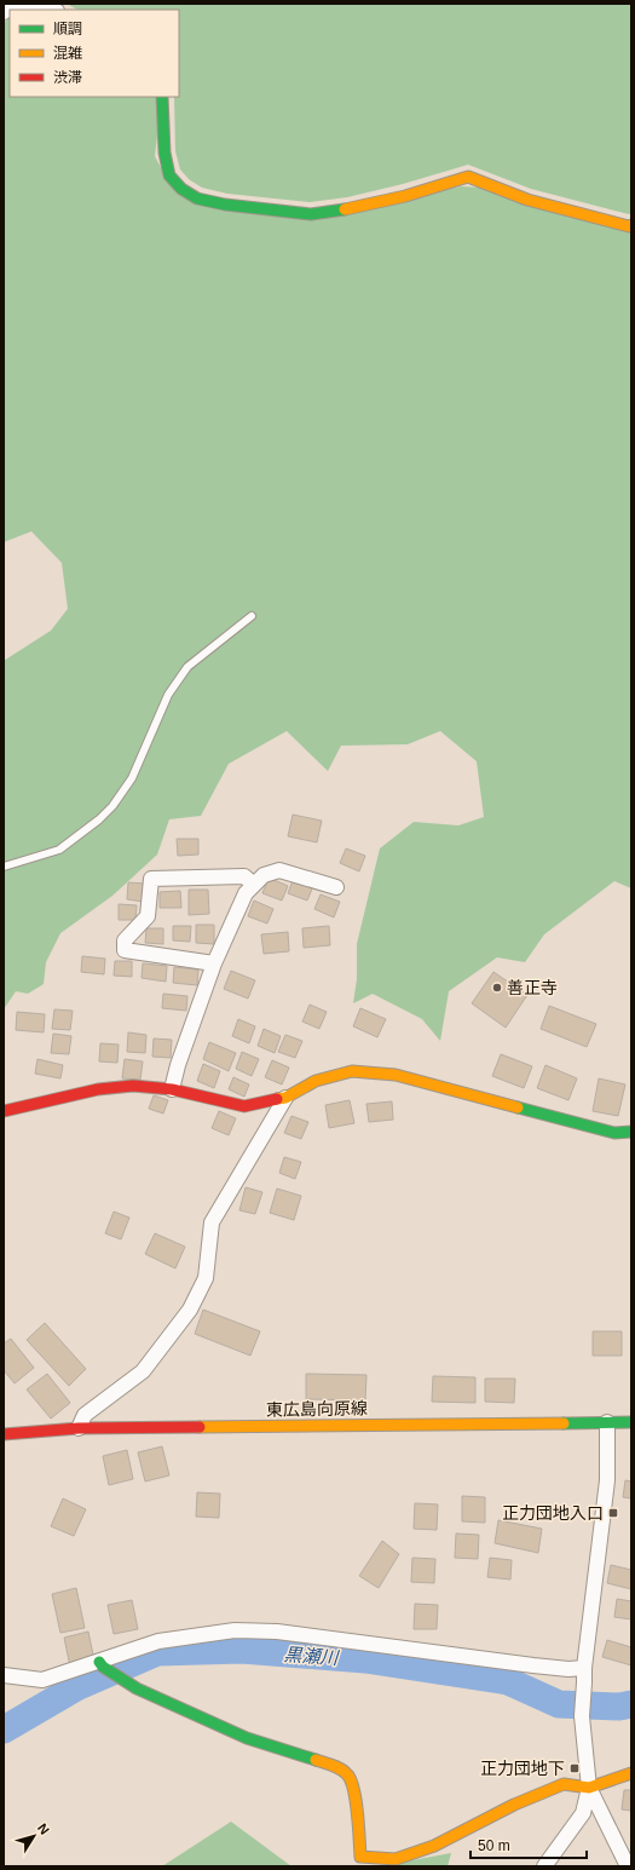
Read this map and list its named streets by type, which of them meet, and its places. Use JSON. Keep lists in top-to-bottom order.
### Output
{
  "streets": {
    "street": ["東広島向原線"]
  },
  "water": ["黒瀬川"],
  "places": {
    "other": ["善正寺"],
    "transit": ["正力団地入口", "正力団地下"]
  },
  "legend": ["順調", "混雑", "渋滞"],
  "scale_bar": "50 m",
  "north": "top right"
}
